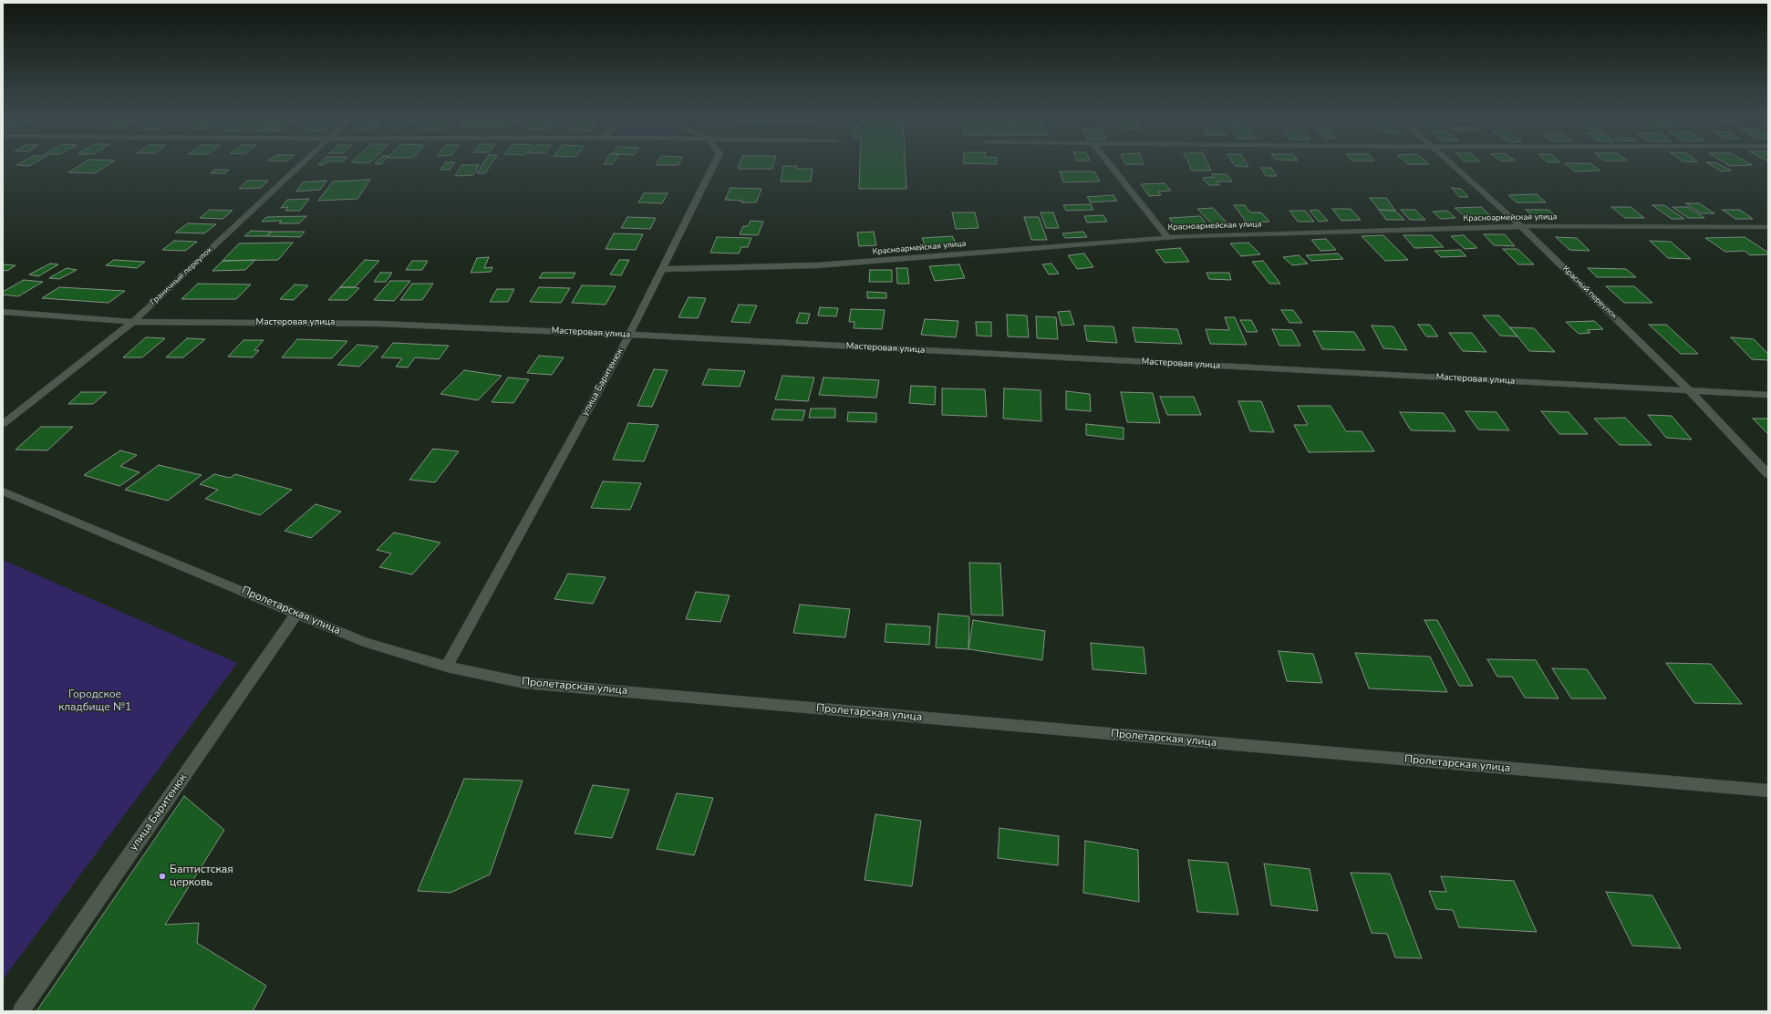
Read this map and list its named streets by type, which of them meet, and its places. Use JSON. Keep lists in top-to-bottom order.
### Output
{
  "streets": {
    "street": [
      "Красноармейская улица",
      "Граничный переулок",
      "Красный переулок",
      "Мастеровая улица",
      "улица Баритенюк",
      "Пролетарская улица"
    ]
  },
  "crossings": [
    ["Красноармейская улица", "Красный переулок"],
    ["Красноармейская улица", "улица Баритенюк"],
    ["Граничный переулок", "Мастеровая улица"],
    ["Красный переулок", "Мастеровая улица"],
    ["Мастеровая улица", "улица Баритенюк"],
    ["улица Баритенюк", "Пролетарская улица"]
  ],
  "parks": ["Городское кладбище №1"],
  "places": ["Баптистская церковь"]
}
